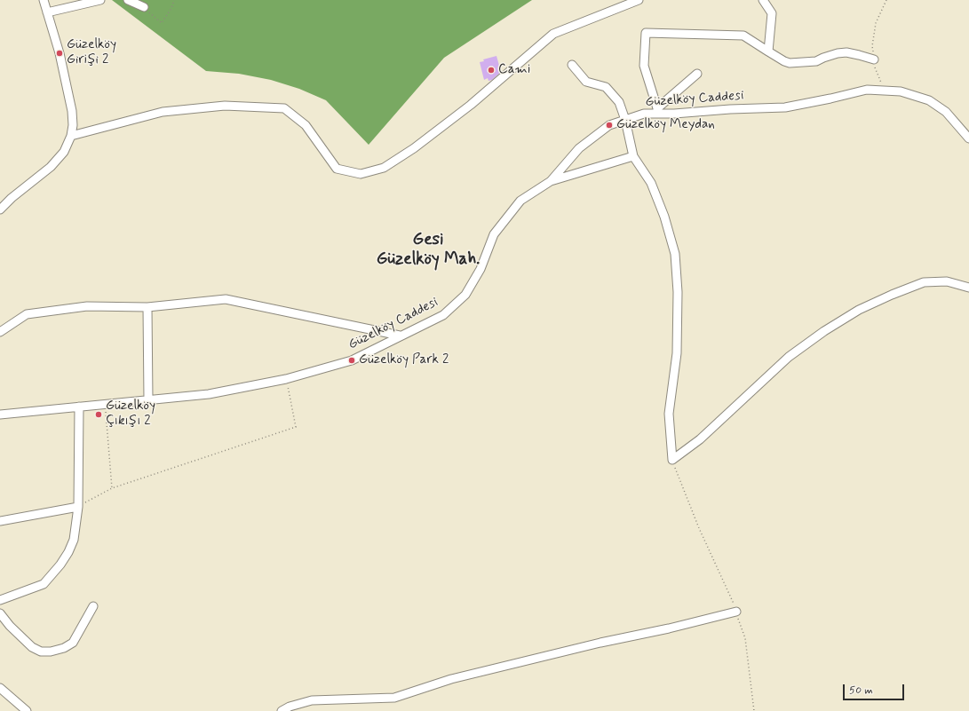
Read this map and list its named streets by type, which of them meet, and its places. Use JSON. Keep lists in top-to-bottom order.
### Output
{
  "streets": {
    "street": ["Güzelköy Caddesi"]
  },
  "districts": ["Gesi Güzelköy Mah."],
  "places": [
    "Güzelköy Girişi 2",
    "Cami",
    "Güzelköy Meydan",
    "Güzelköy Park 2",
    "Güzelköy Çıkışı 2"
  ],
  "scale_bar": "50 m"
}
